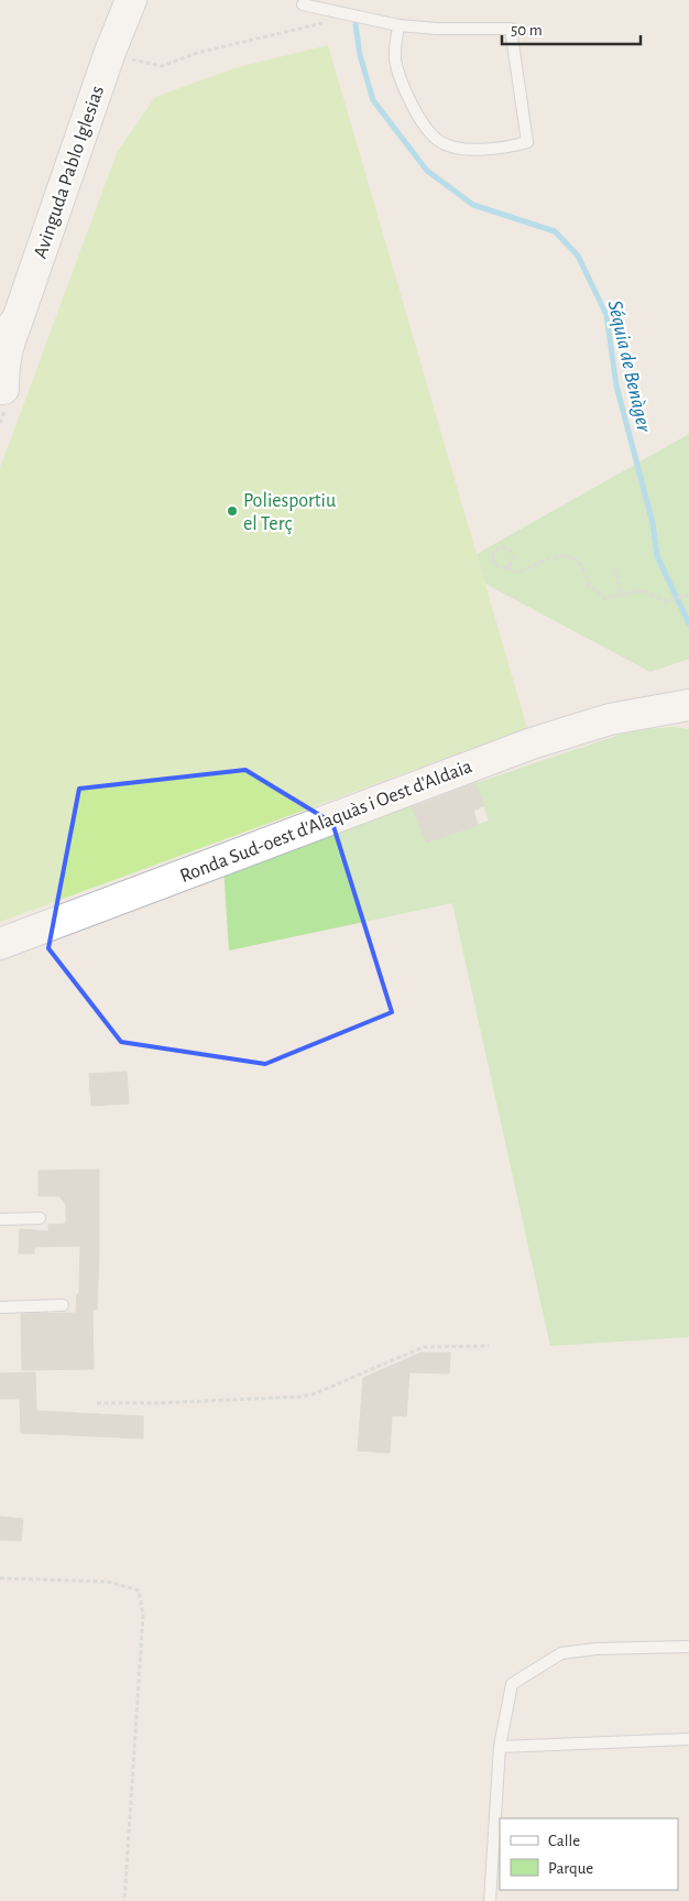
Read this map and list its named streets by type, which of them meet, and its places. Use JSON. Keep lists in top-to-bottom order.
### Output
{
  "streets": {
    "main road": ["Avinguda Pablo Iglesias", "Ronda Sud-oest d'Alaquàs i Oest d'Aldaia"]
  },
  "water": ["Séquia de Benàger"],
  "places": ["Poliesportiu el Terç"],
  "legend": ["Calle", "Parque"],
  "scale_bar": "50 m"
}
